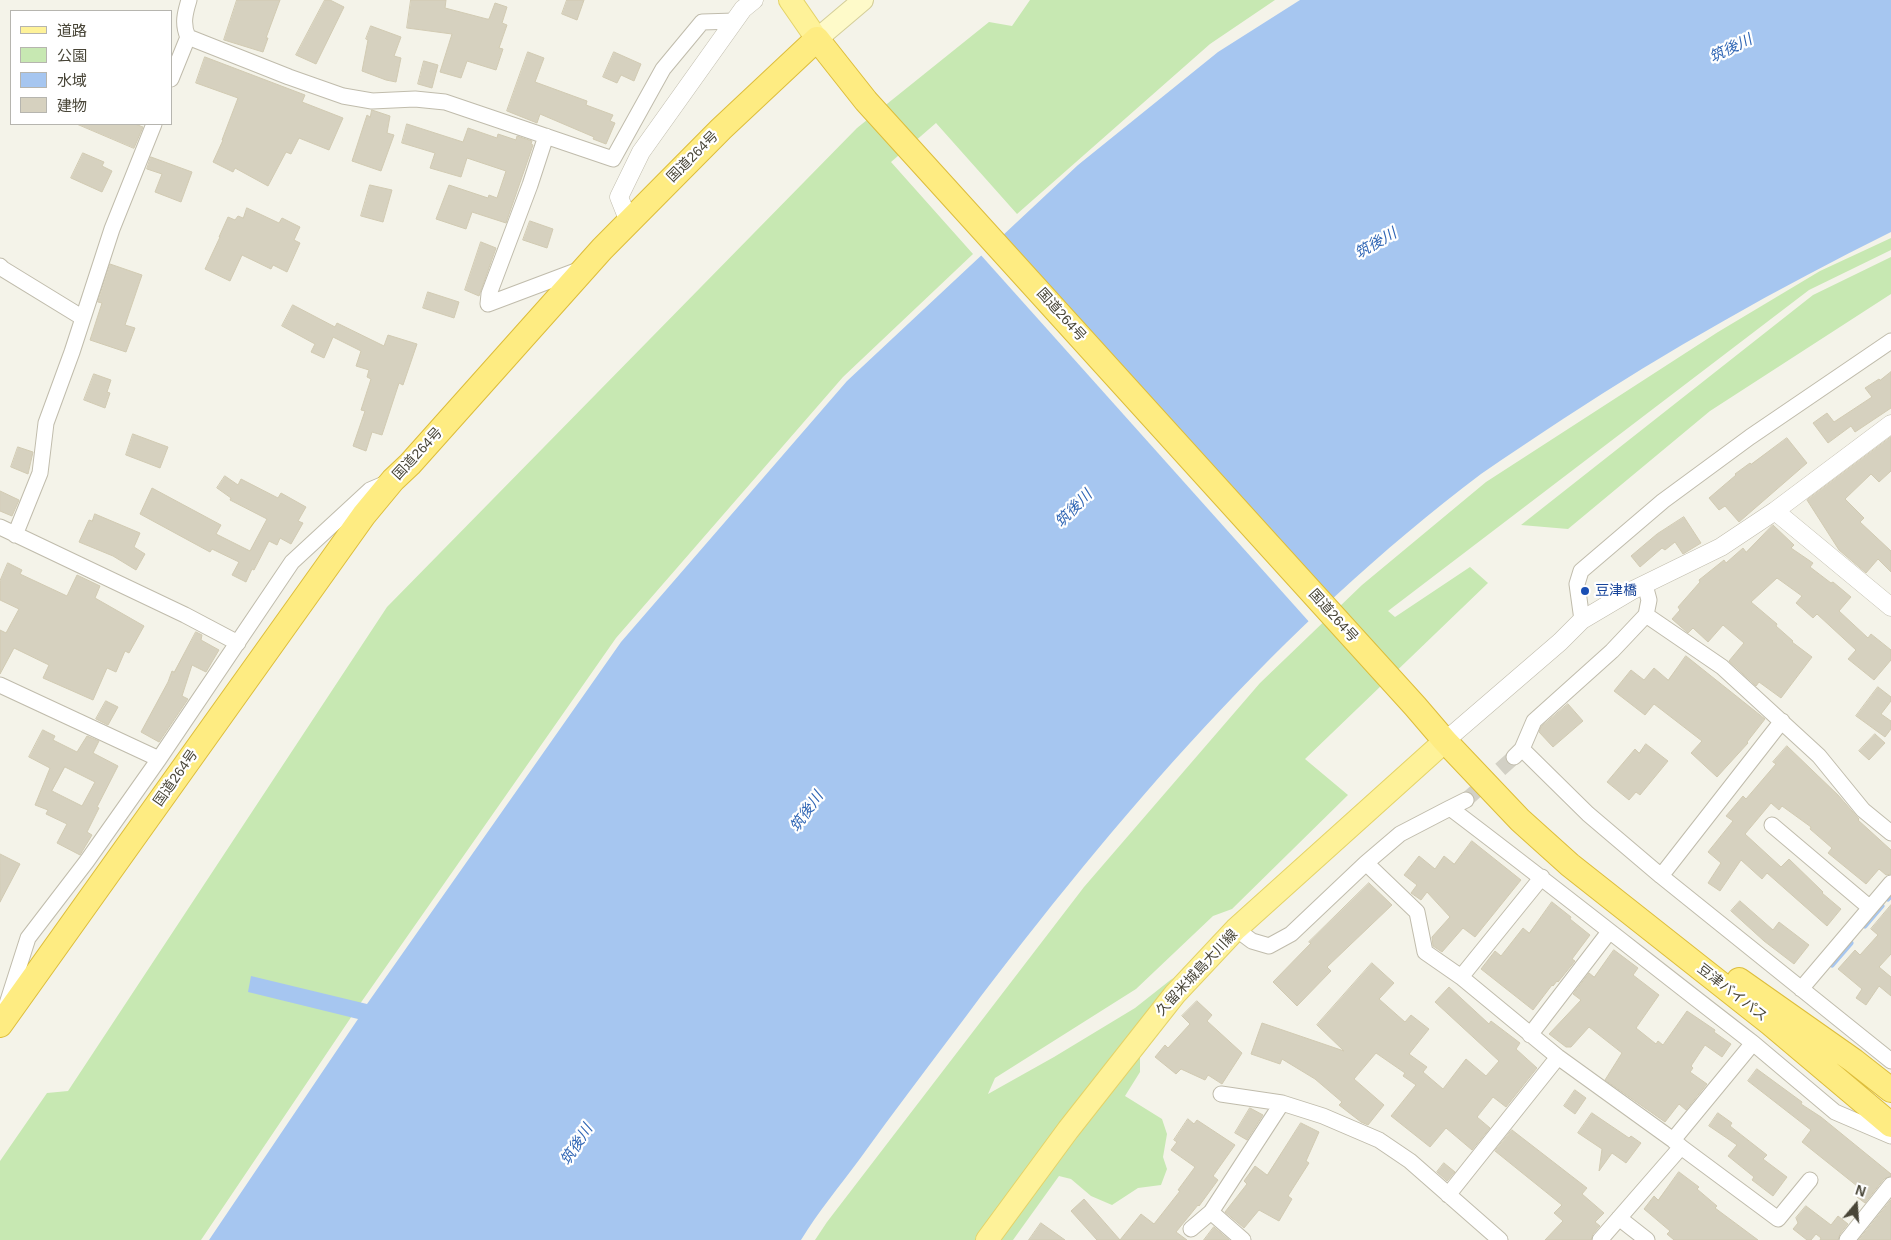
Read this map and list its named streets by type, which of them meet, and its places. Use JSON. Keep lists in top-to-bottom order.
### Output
{
  "streets": {
    "highway": ["国道264号", "豆津バイパス"],
    "main road": ["久留米城島大川線"]
  },
  "crossings": [
    ["国道264号", "久留米城島大川線"],
    ["国道264号", "豆津バイパス"],
    ["久留米城島大川線", "豆津バイパス"]
  ],
  "water": ["筑後川"],
  "places": ["豆津橋"],
  "legend": [
    "道路",
    "公園",
    "水域",
    "建物"
  ],
  "north": "top"
}
